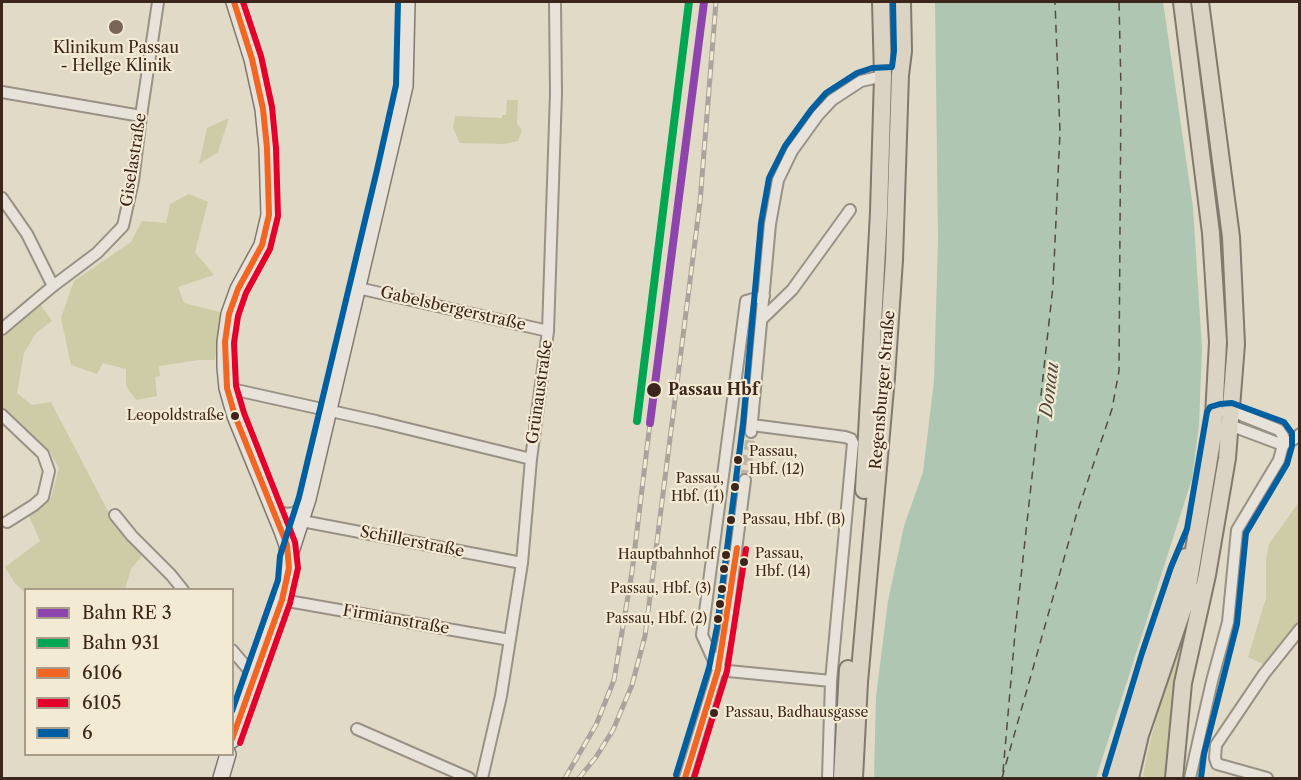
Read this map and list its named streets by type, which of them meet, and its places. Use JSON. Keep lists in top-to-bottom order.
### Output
{
  "streets": {
    "main road": ["Regensburger Straße"],
    "street": [
      "Giselastraße",
      "Gabelsbergerstraße",
      "Grünaustraße",
      "Schillerstraße",
      "Firmianstraße"
    ]
  },
  "crossings": [
    ["Gabelsbergerstraße", "Grünaustraße"],
    ["Grünaustraße", "Schillerstraße"],
    ["Grünaustraße", "Firmianstraße"]
  ],
  "water": ["Donau"],
  "places": [
    "Klinikum Passau - Hellge Klinik",
    "Passau Hbf",
    "Leopoldstraße",
    "Passau, Hbf. (12)",
    "Passau, Hbf. (11)",
    "Passau, Hbf. (B)",
    "Hauptbahnhof",
    "Passau, Hbf. (14)",
    "Passau, Hbf. (3)",
    "Passau, Hbf. (2)",
    "Passau, Badhausgasse"
  ],
  "lines": [
    "rail line 931",
    "transit line 6106",
    "transit line 6105",
    "transit line 6"
  ],
  "legend": [
    "Bahn RE 3",
    "Bahn 931",
    "6106",
    "6105",
    "6"
  ]
}
